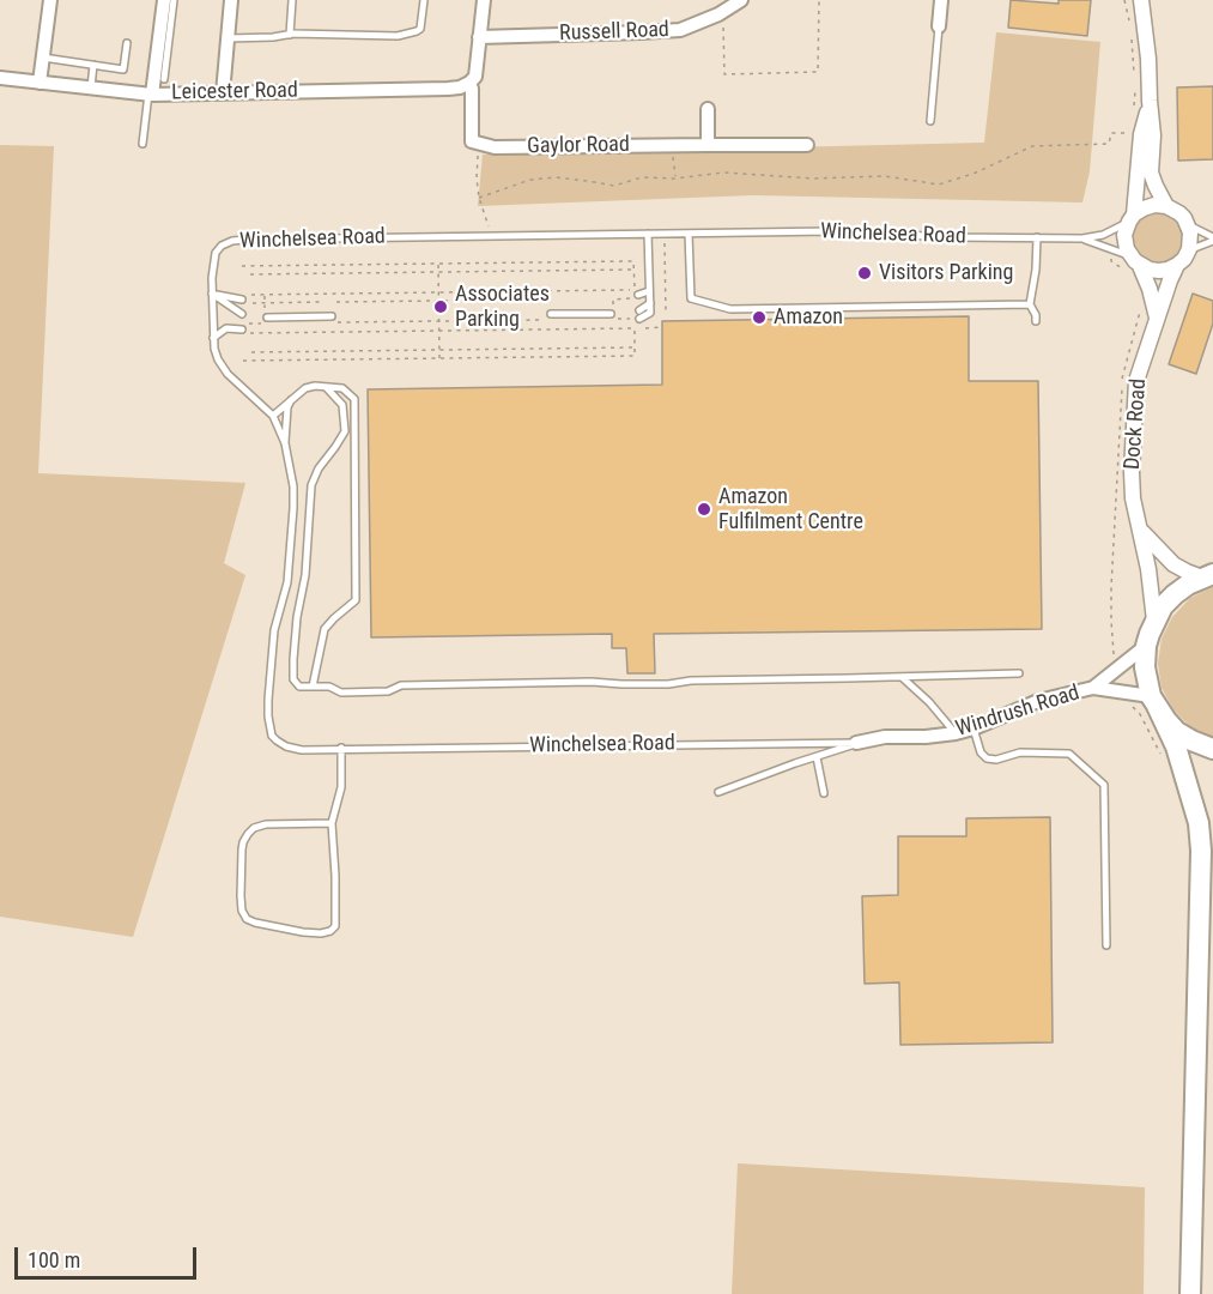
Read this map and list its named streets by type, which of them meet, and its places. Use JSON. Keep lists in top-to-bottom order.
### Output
{
  "streets": {
    "street": [
      "Russell Road",
      "Leicester Road",
      "Gaylor Road",
      "Dock Road",
      "Windrush Road"
    ],
    "lane": ["Winchelsea Road"]
  },
  "crossings": [
    ["Winchelsea Road", "Dock Road"],
    ["Winchelsea Road", "Windrush Road"]
  ],
  "places": [
    "Visitors Parking",
    "Associates Parking",
    "Amazon",
    "Amazon Fulfilment Centre"
  ],
  "scale_bar": "100 m"
}
